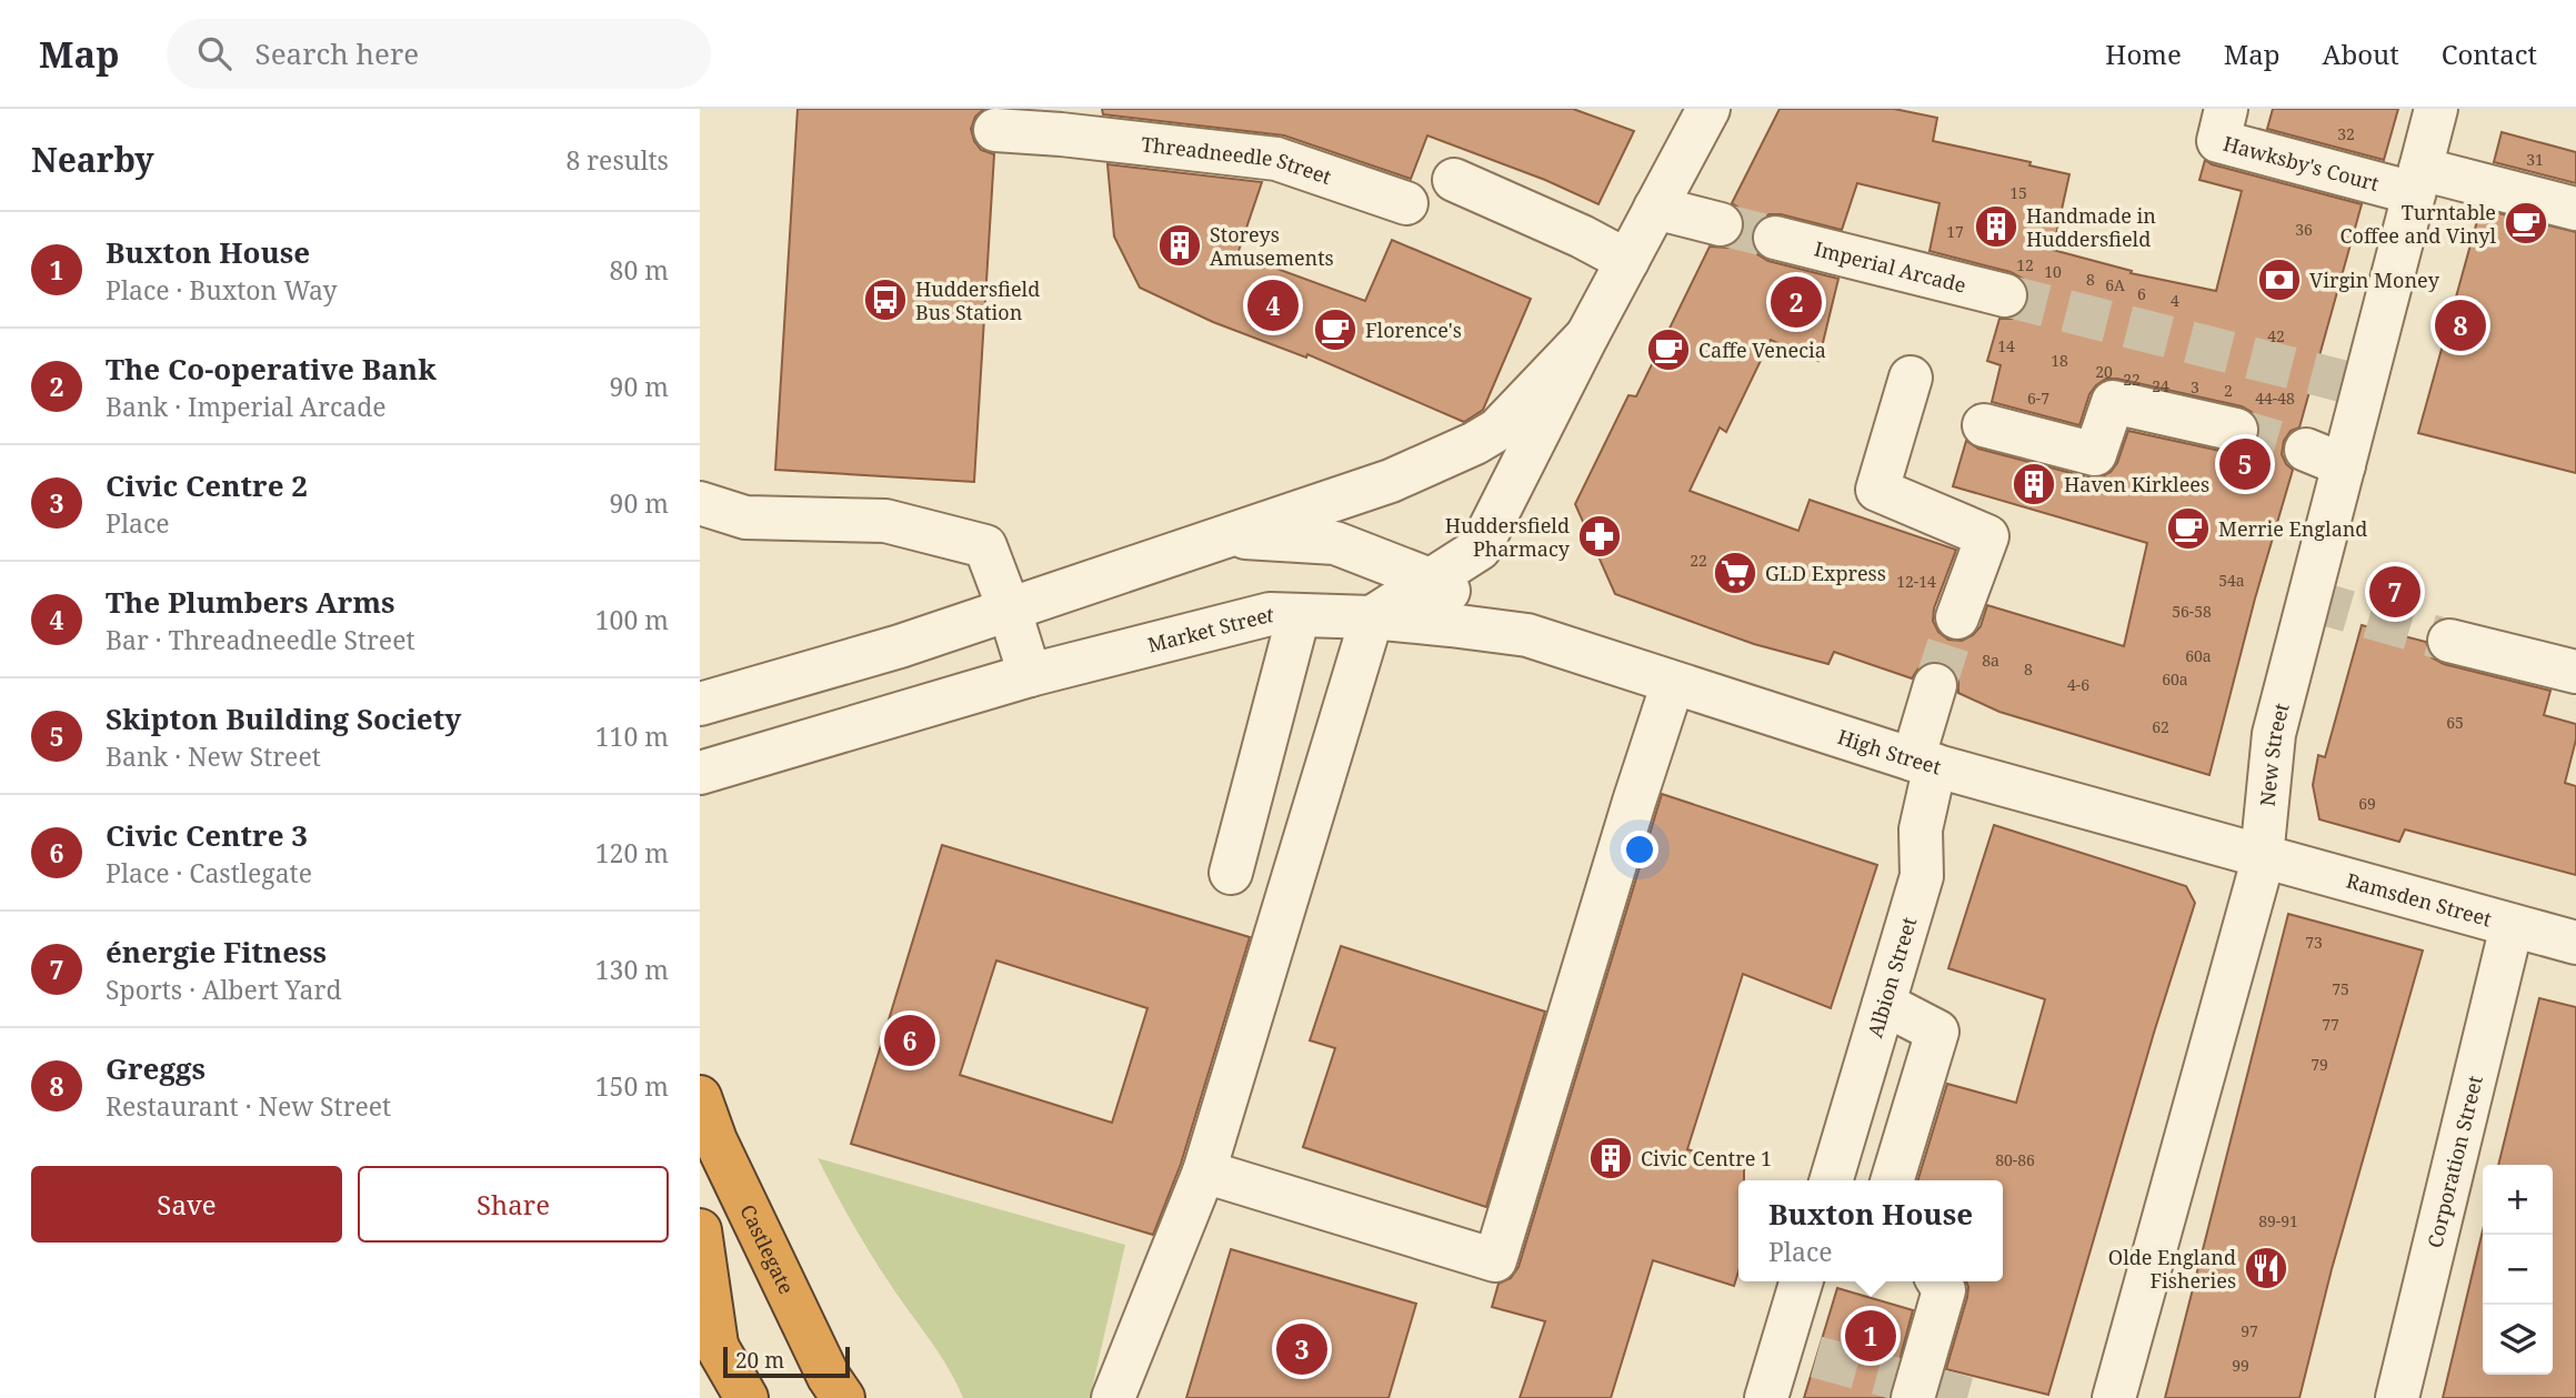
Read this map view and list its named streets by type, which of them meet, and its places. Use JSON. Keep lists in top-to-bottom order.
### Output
{
  "streets": {
    "highway": ["Castlegate"],
    "street": [
      "Threadneedle Street",
      "Hawksby's Court",
      "Imperial Arcade",
      "Market Street",
      "High Street",
      "New Street",
      "Ramsden Street",
      "Albion Street",
      "Corporation Street"
    ]
  },
  "crossings": [
    ["Hawksby's Court", "New Street"],
    ["Market Street", "High Street"],
    ["High Street", "New Street"],
    ["High Street", "Ramsden Street"],
    ["High Street", "Albion Street"],
    ["New Street", "Ramsden Street"],
    ["Ramsden Street", "Corporation Street"]
  ],
  "places": {
    "cafe": [
      "Turntable Coffee and Vinyl",
      "Florence's",
      "Caffe Venecia",
      "Merrie England"
    ],
    "building": [
      "Handmade in Huddersfield",
      "Storeys Amusements",
      "Haven Kirklees",
      "Civic Centre 1"
    ],
    "bank": ["Virgin Money"],
    "bus stop": ["Huddersfield Bus Station"],
    "pharmacy": ["Huddersfield Pharmacy"],
    "supermarket": ["GLD Express"],
    "restaurant": ["Olde England Fisheries"]
  },
  "house_numbers": [
    "32",
    "31",
    "15",
    "36",
    "17",
    "12",
    "10",
    "8",
    "6A",
    "6",
    "4",
    "42",
    "14",
    "18",
    "20",
    "22",
    "24",
    "3",
    "2",
    "6-7",
    "44-48",
    "22",
    "54a",
    "12-14",
    "56-58",
    "60a",
    "8a",
    "8",
    "60a",
    "4-6",
    "65",
    "62",
    "69",
    "73",
    "75",
    "77",
    "79",
    "80-86",
    "89-91",
    "97",
    "99"
  ],
  "scale_bar": "20 m",
  "page": {
    "header": "Map",
    "search": "Search here",
    "nav": [
      "Home",
      "Map",
      "About",
      "Contact"
    ],
    "heading": ["Nearby", "8 results"],
    "list": [
      {
        "mark": "1",
        "name": "Buxton House",
        "note": "Place · Buxton Way",
        "value": "80 m"
      },
      {
        "mark": "2",
        "name": "The Co-operative Bank",
        "note": "Bank · Imperial Arcade",
        "value": "90 m"
      },
      {
        "mark": "3",
        "name": "Civic Centre 2",
        "note": "Place",
        "value": "90 m"
      },
      {
        "mark": "4",
        "name": "The Plumbers Arms",
        "note": "Bar · Threadneedle Street",
        "value": "100 m"
      },
      {
        "mark": "5",
        "name": "Skipton Building Society",
        "note": "Bank · New Street",
        "value": "110 m"
      },
      {
        "mark": "6",
        "name": "Civic Centre 3",
        "note": "Place · Castlegate",
        "value": "120 m"
      },
      {
        "mark": "7",
        "name": "énergie Fitness",
        "note": "Sports · Albert Yard",
        "value": "130 m"
      },
      {
        "mark": "8",
        "name": "Greggs",
        "note": "Restaurant · New Street",
        "value": "150 m"
      }
    ],
    "pins": [
      "2",
      "4",
      "8",
      "5",
      "7",
      "6",
      "1",
      "3"
    ],
    "buttons": ["Save", "Share"],
    "map_buttons": ["+", "−"],
    "popup": ["Buxton House", "Place"],
    "scale": "20 m"
  }
}
